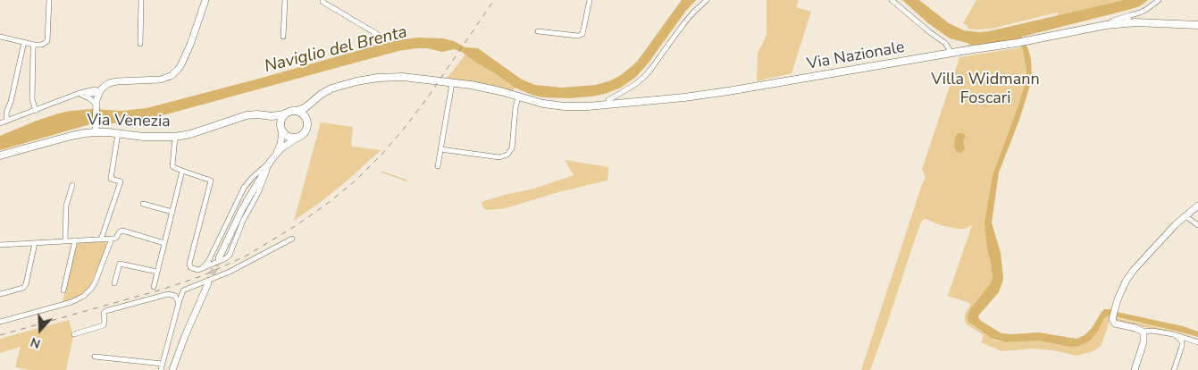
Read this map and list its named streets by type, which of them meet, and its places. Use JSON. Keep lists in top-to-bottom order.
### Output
{
  "streets": {
    "main road": ["Via Nazionale", "Via Venezia"]
  },
  "water": ["Naviglio del Brenta"],
  "parks": ["Villa Widmann Foscari"],
  "north": "bottom"
}
